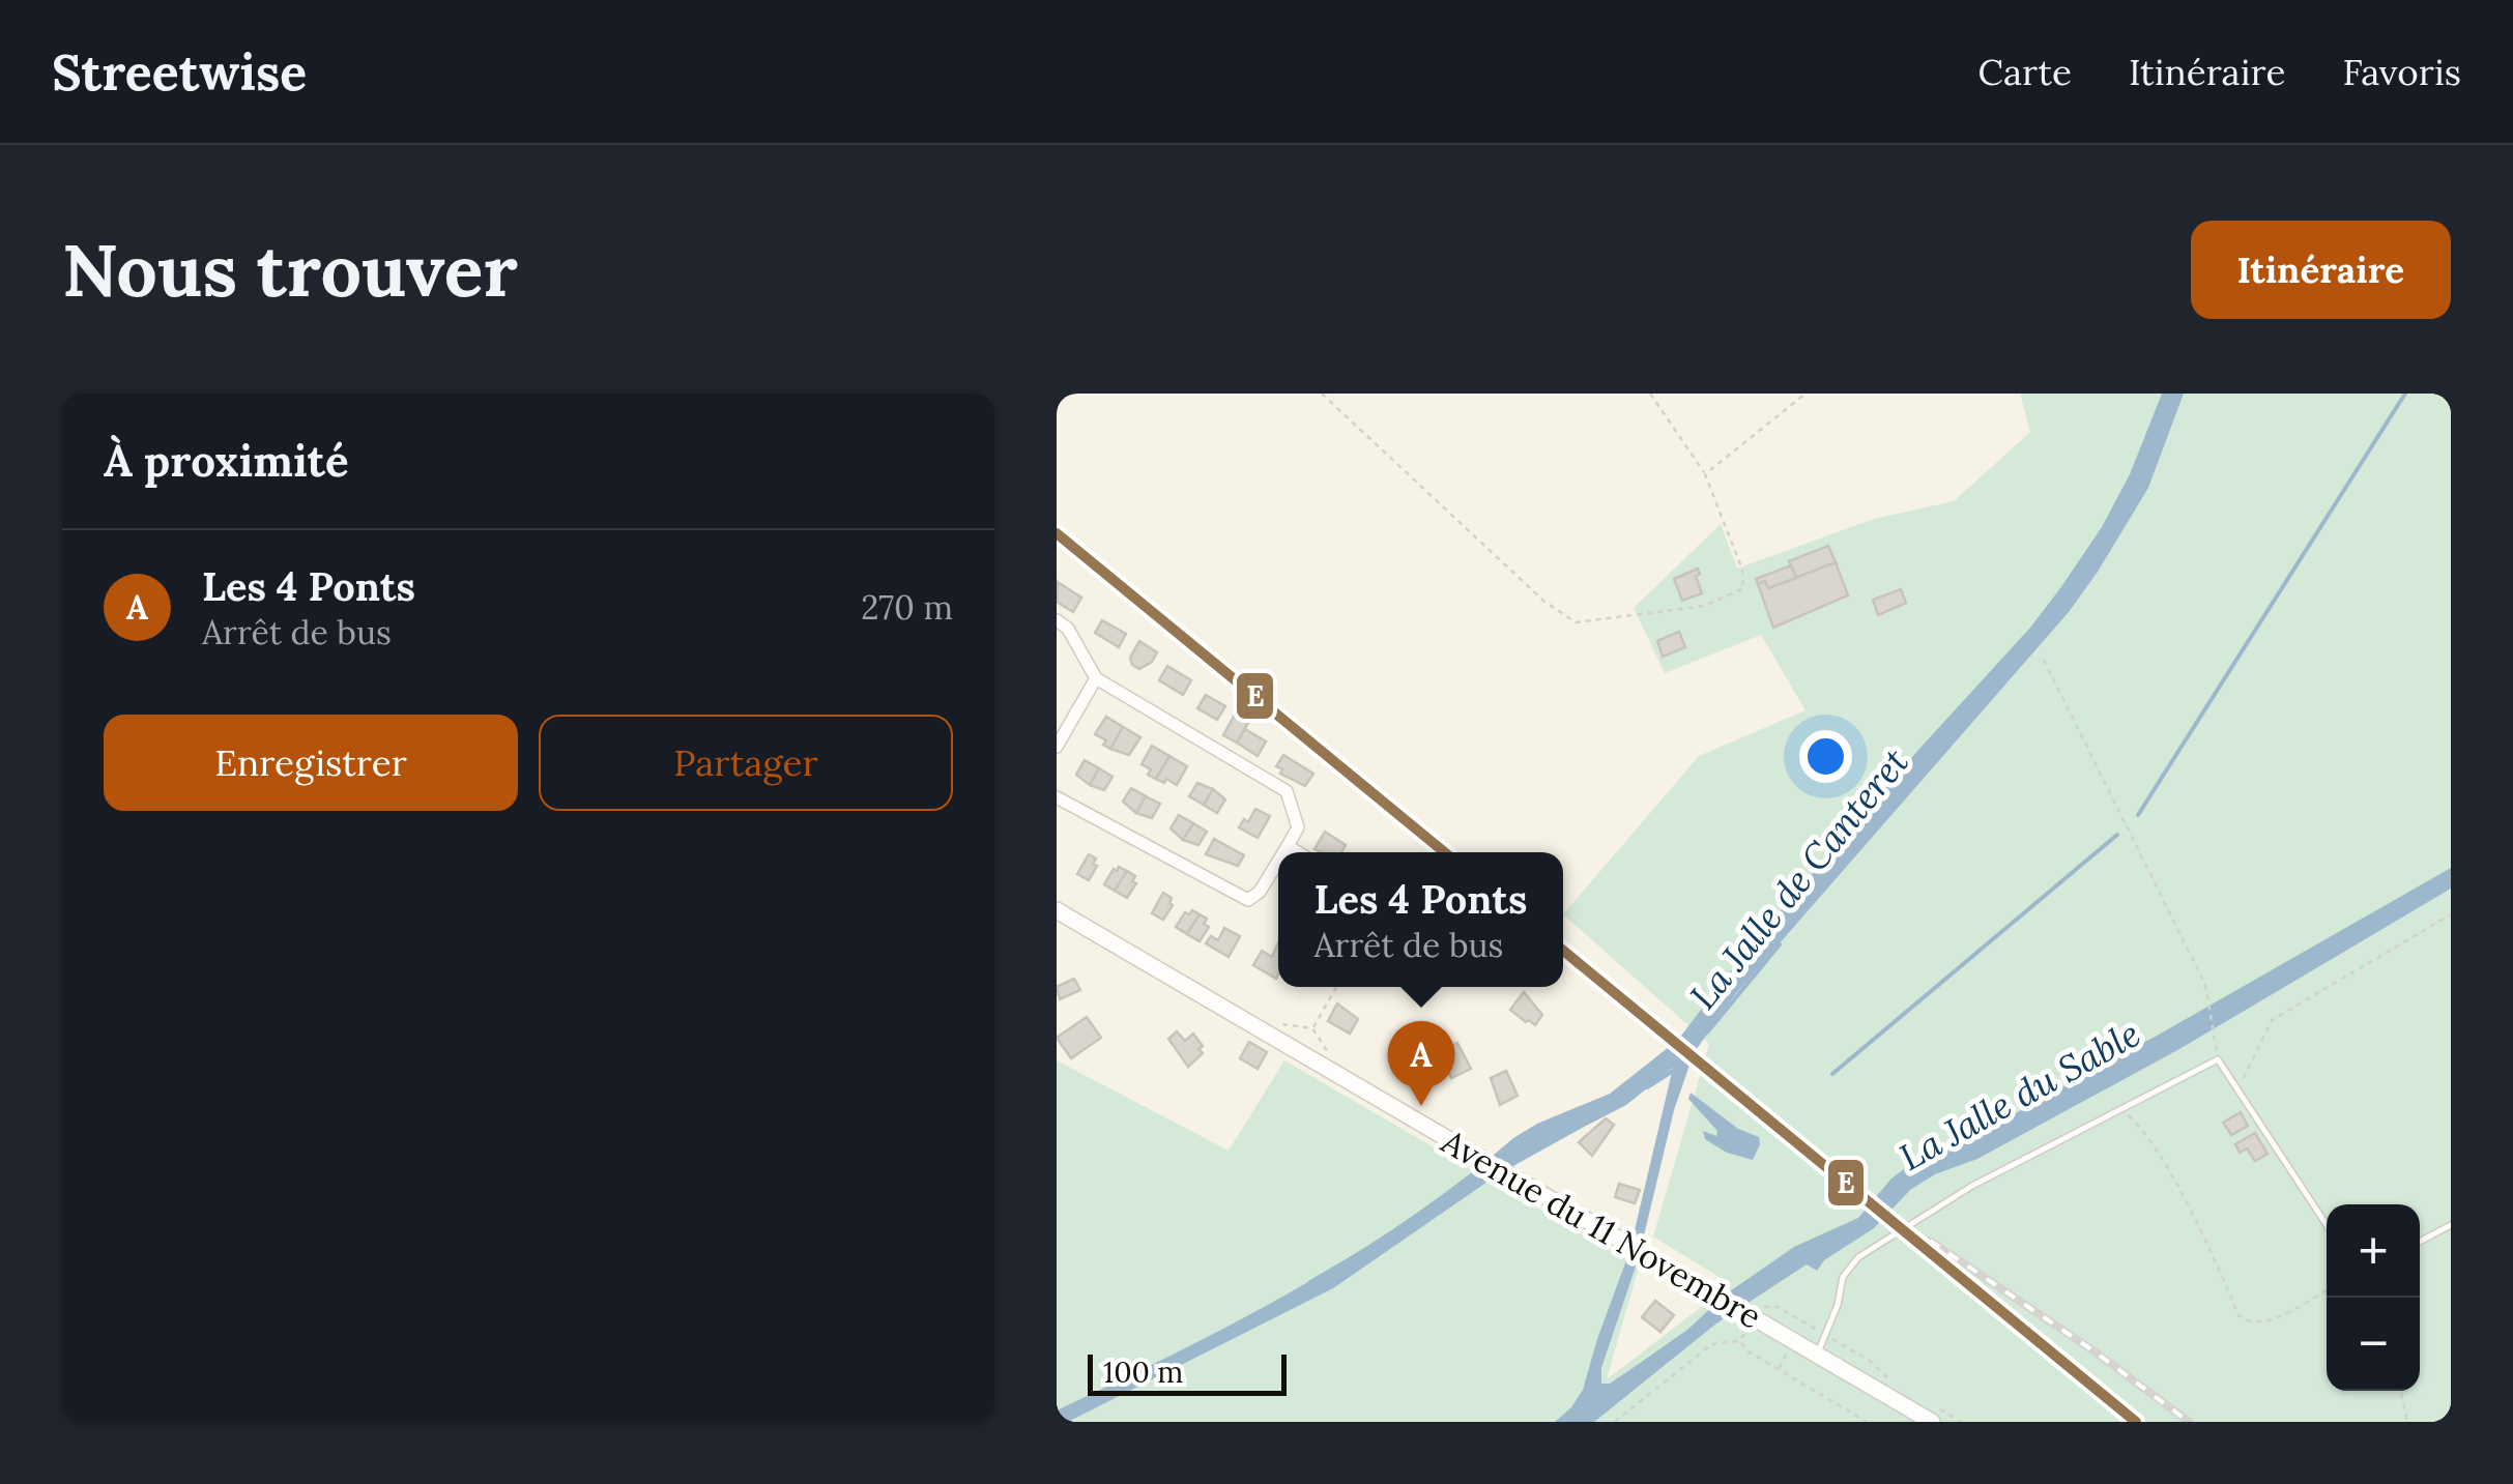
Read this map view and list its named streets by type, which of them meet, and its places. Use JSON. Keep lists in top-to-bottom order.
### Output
{
  "streets": {
    "main road": ["Avenue du 11 Novembre"]
  },
  "water": ["La Jalle de Canteret", "La Jalle du Sable"],
  "lines": ["transit line E"],
  "scale_bar": "100 m",
  "page": {
    "header": "Streetwise",
    "nav": ["Carte", "Itinéraire", "Favoris"],
    "buttons": [
      "Itinéraire",
      ["Enregistrer", "Partager"]
    ],
    "title": "Nous trouver",
    "heading": "À proximité",
    "list": [
      {
        "mark": "A",
        "name": "Les 4 Ponts",
        "note": "Arrêt de bus",
        "value": "270 m"
      }
    ],
    "popup": ["Les 4 Ponts", "Arrêt de bus"],
    "pins": "A",
    "map_buttons": ["+", "−"],
    "scale": "100 m"
  }
}
